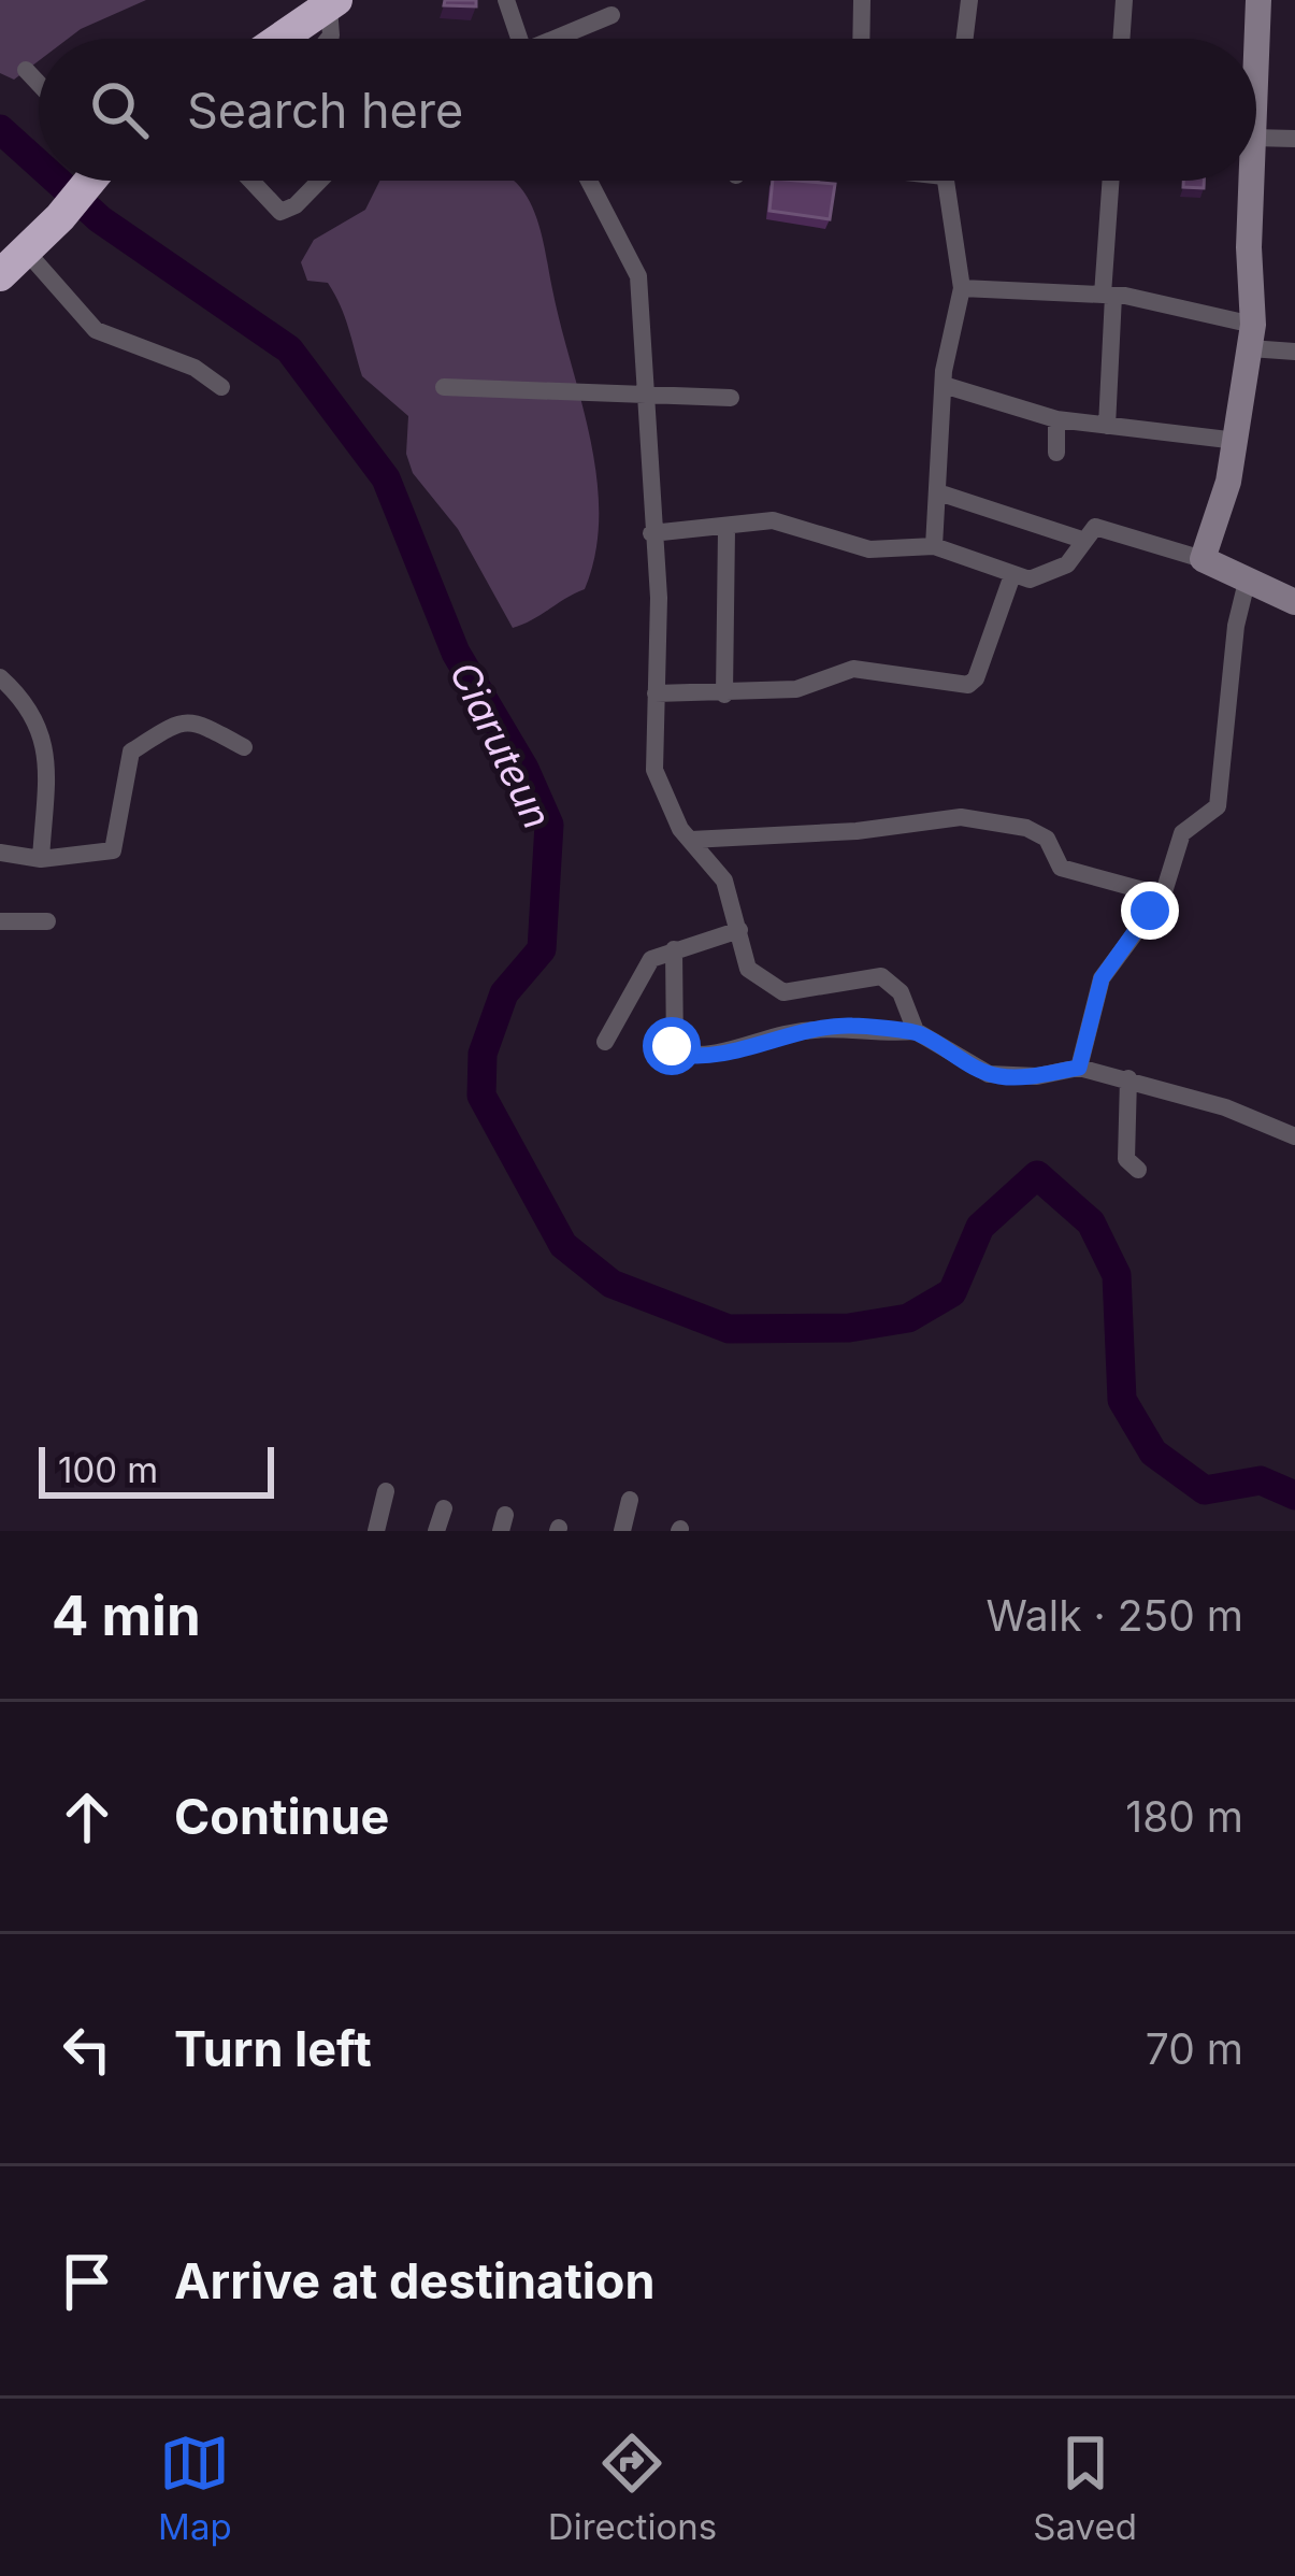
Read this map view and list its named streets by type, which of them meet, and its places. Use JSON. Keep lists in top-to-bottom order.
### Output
{
  "water": ["Ciaruteun"],
  "scale_bar": "100 m",
  "page": {
    "search": "Search here",
    "scale": "100 m",
    "heading": ["4 min", "Walk · 250 m"],
    "list": [
      ["Continue", "180 m"],
      ["Turn left", "70 m"],
      "Arrive at destination"
    ],
    "nav": ["Map", "Directions", "Saved"]
  }
}
